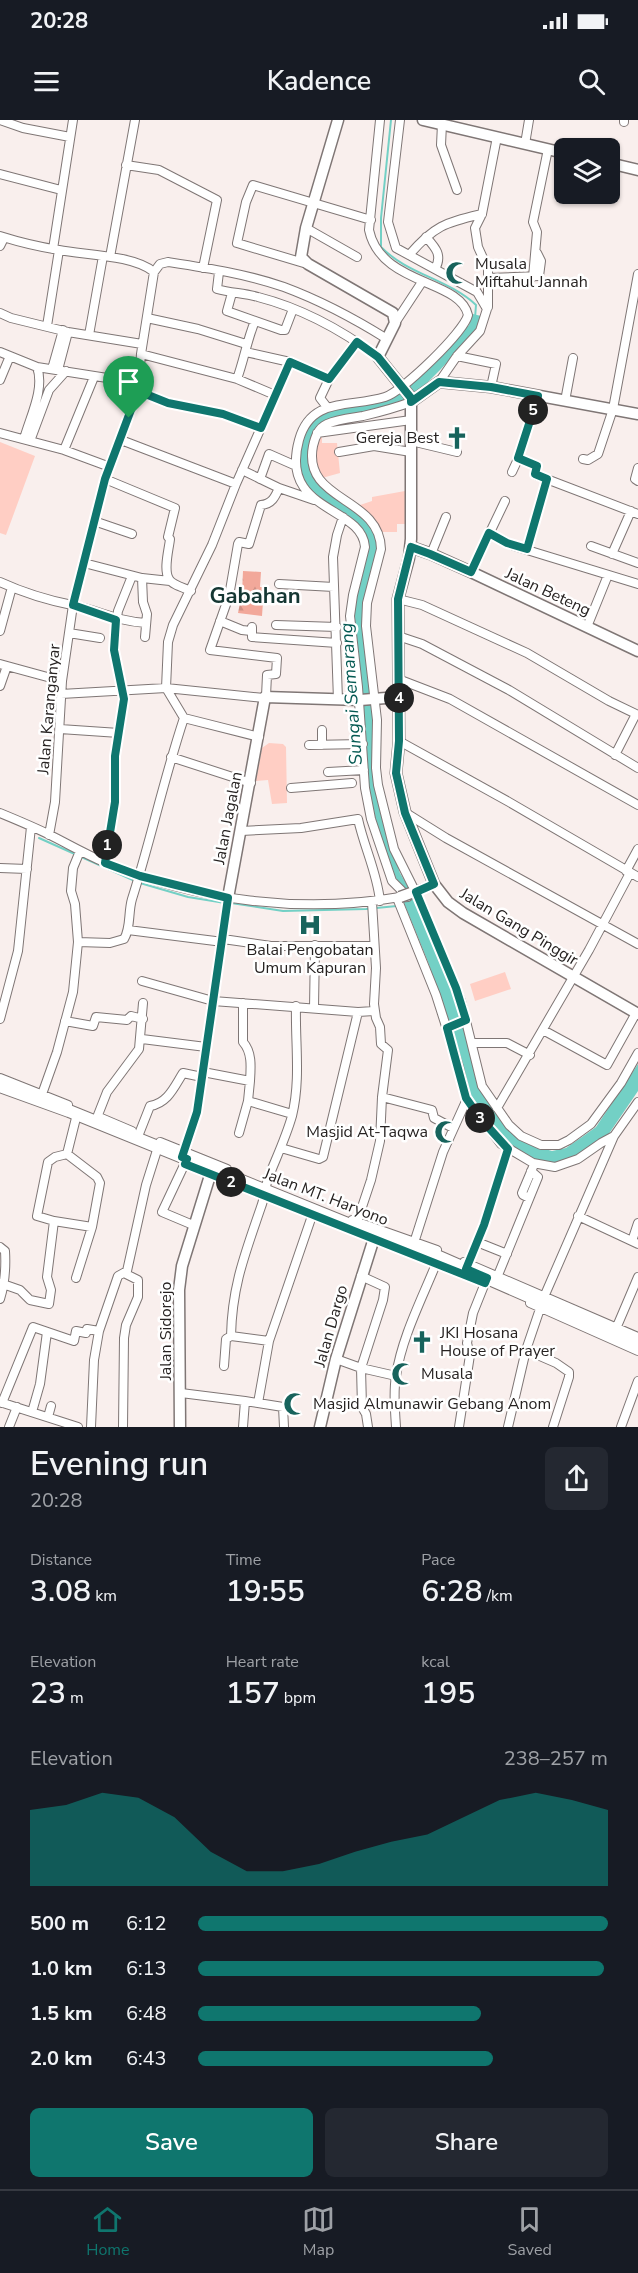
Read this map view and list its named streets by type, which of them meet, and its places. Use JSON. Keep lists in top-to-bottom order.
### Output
{
  "streets": {
    "main road": ["Jalan MT. Haryono"],
    "street": [
      "Jalan Beteng",
      "Jalan Karanganyar",
      "Jalan Jagalan",
      "Jalan Gang Pinggir",
      "Jalan Dargo",
      "Jalan Sidorejo"
    ]
  },
  "crossings": [
    ["Jalan Beteng", "Jalan Gang Pinggir"],
    ["Jalan Jagalan", "Jalan MT. Haryono"],
    ["Jalan Jagalan", "Jalan Sidorejo"],
    ["Jalan MT. Haryono", "Jalan Dargo"],
    ["Jalan MT. Haryono", "Jalan Sidorejo"]
  ],
  "districts": ["Gabahan"],
  "water": ["Sungai Semarang"],
  "places": {
    "mosque": [
      "Musala Miftahul Jannah",
      "Masjid At-Taqwa",
      "Musala",
      "Masjid Almunawir Gebang Anom"
    ],
    "church": ["Gereja Best", "JKI Hosana House of Prayer"],
    "hospital": ["Balai Pengobatan Umum Kapuran"]
  },
  "page": {
    "status": "20:28",
    "header": "Kadence",
    "pins": [
      "5",
      "4",
      "1",
      "3",
      "2"
    ],
    "heading": ["Evening run", "20:28"],
    "stats": [
      ["Distance", "3.08 km"],
      ["Time", "19:55"],
      ["Pace", "6:28 /km"],
      ["Elevation", "23 m"],
      ["Heart rate", "157 bpm"],
      ["kcal", "195"]
    ],
    "chart": ["Elevation", "238–257 m"],
    "list": [
      {
        "name": "500 m",
        "note": "6:12"
      },
      {
        "name": "1.0 km",
        "note": "6:13"
      },
      {
        "name": "1.5 km",
        "note": "6:48"
      },
      {
        "name": "2.0 km",
        "note": "6:43"
      }
    ],
    "buttons": ["Save", "Share"],
    "tabs": ["Home", "Map", "Saved"]
  }
}
